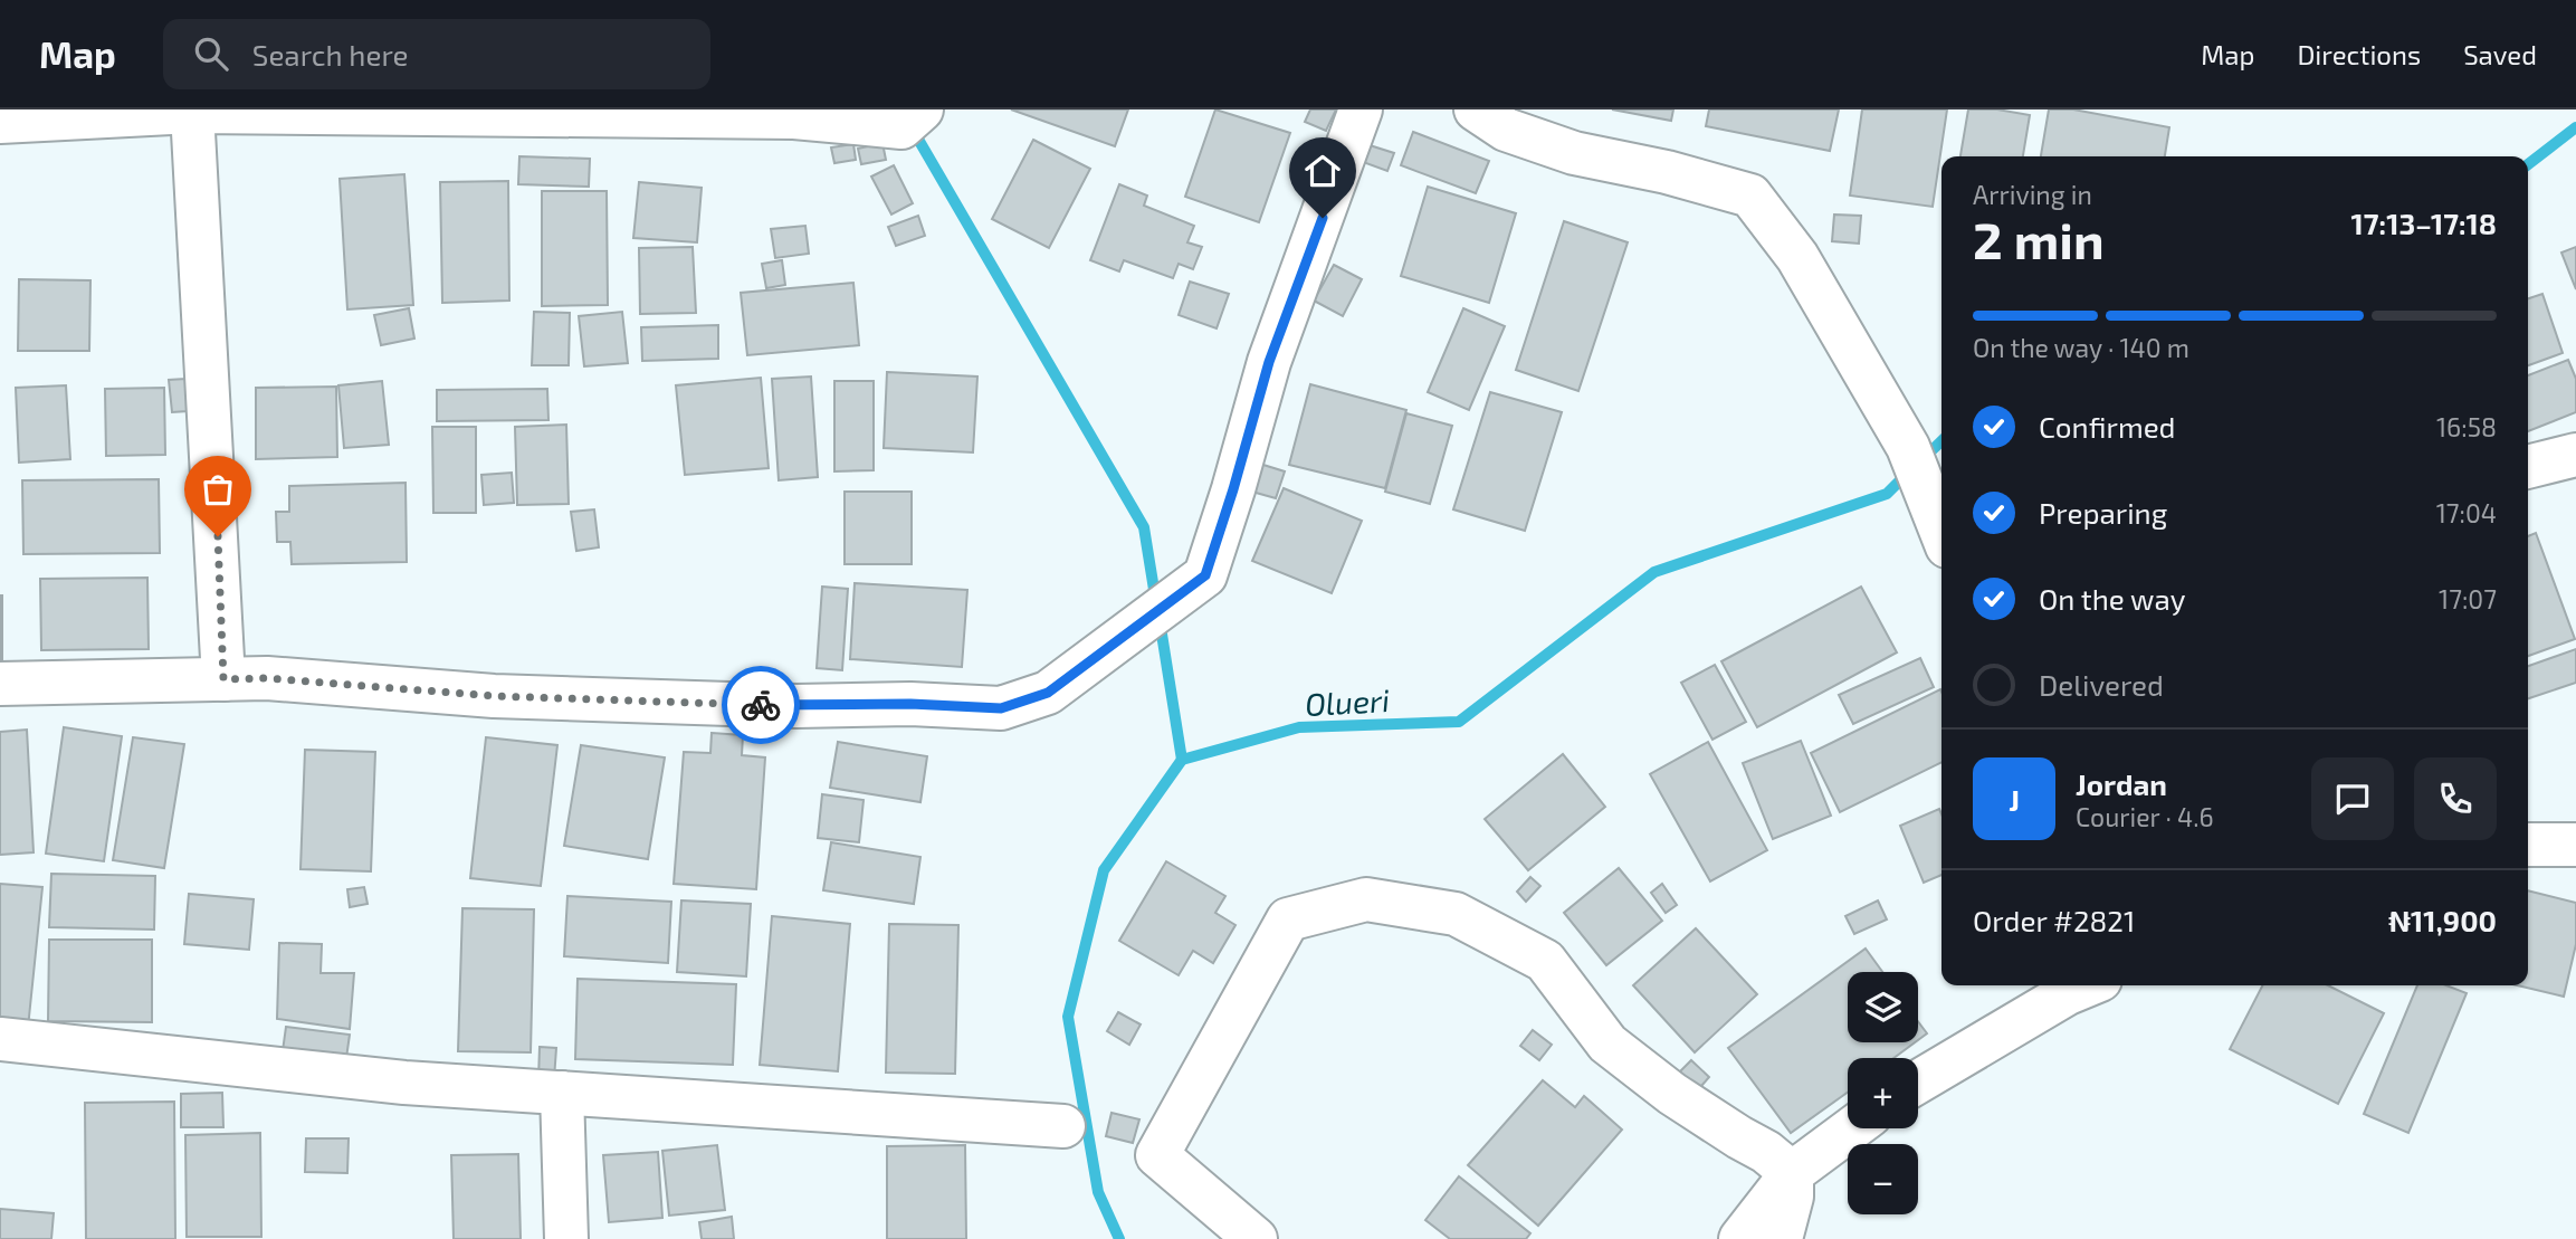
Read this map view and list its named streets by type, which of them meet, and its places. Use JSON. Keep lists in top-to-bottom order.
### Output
{
  "water": ["Olueri"],
  "page": {
    "header": "Map",
    "search": "Search here",
    "nav": ["Map", "Directions", "Saved"],
    "heading": ["2 min", "Arriving in", "17:13–17:18"],
    "panel": [
      "Jordan",
      "Courier · 4.6",
      "Order #2821",
      "₦11,900"
    ],
    "bar": "On the way · 140 m",
    "list": [
      ["Confirmed", "16:58"],
      ["Preparing", "17:04"],
      ["On the way", "17:07"],
      "Delivered"
    ],
    "round": "J",
    "map_buttons": ["+", "−"]
  }
}
